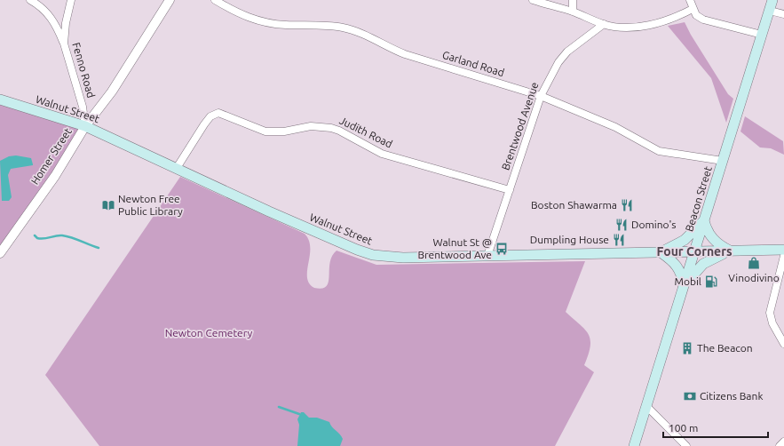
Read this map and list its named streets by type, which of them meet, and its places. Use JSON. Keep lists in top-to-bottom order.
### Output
{
  "streets": {
    "main road": ["Walnut Street", "Beacon Street"],
    "street": [
      "Garland Road",
      "Fenno Road",
      "Brentwood Avenue",
      "Judith Road",
      "Homer Street"
    ]
  },
  "crossings": [
    ["Garland Road", "Brentwood Avenue"],
    ["Garland Road", "Beacon Street"],
    ["Fenno Road", "Walnut Street"],
    ["Fenno Road", "Homer Street"],
    ["Walnut Street", "Brentwood Avenue"],
    ["Walnut Street", "Judith Road"],
    ["Walnut Street", "Homer Street"],
    ["Walnut Street", "Beacon Street"],
    ["Brentwood Avenue", "Judith Road"]
  ],
  "districts": ["Four Corners"],
  "parks": ["Newton Cemetery"],
  "places": {
    "library": ["Newton Free Public Library"],
    "restaurant": ["Boston Shawarma", "Domino's", "Dumpling House"],
    "bus stop": ["Walnut St @ Brentwood Ave"],
    "shop": ["Vinodivino"],
    "fuel station": ["Mobil"],
    "building": ["The Beacon"],
    "bank": ["Citizens Bank"]
  },
  "scale_bar": "100 m"
}
